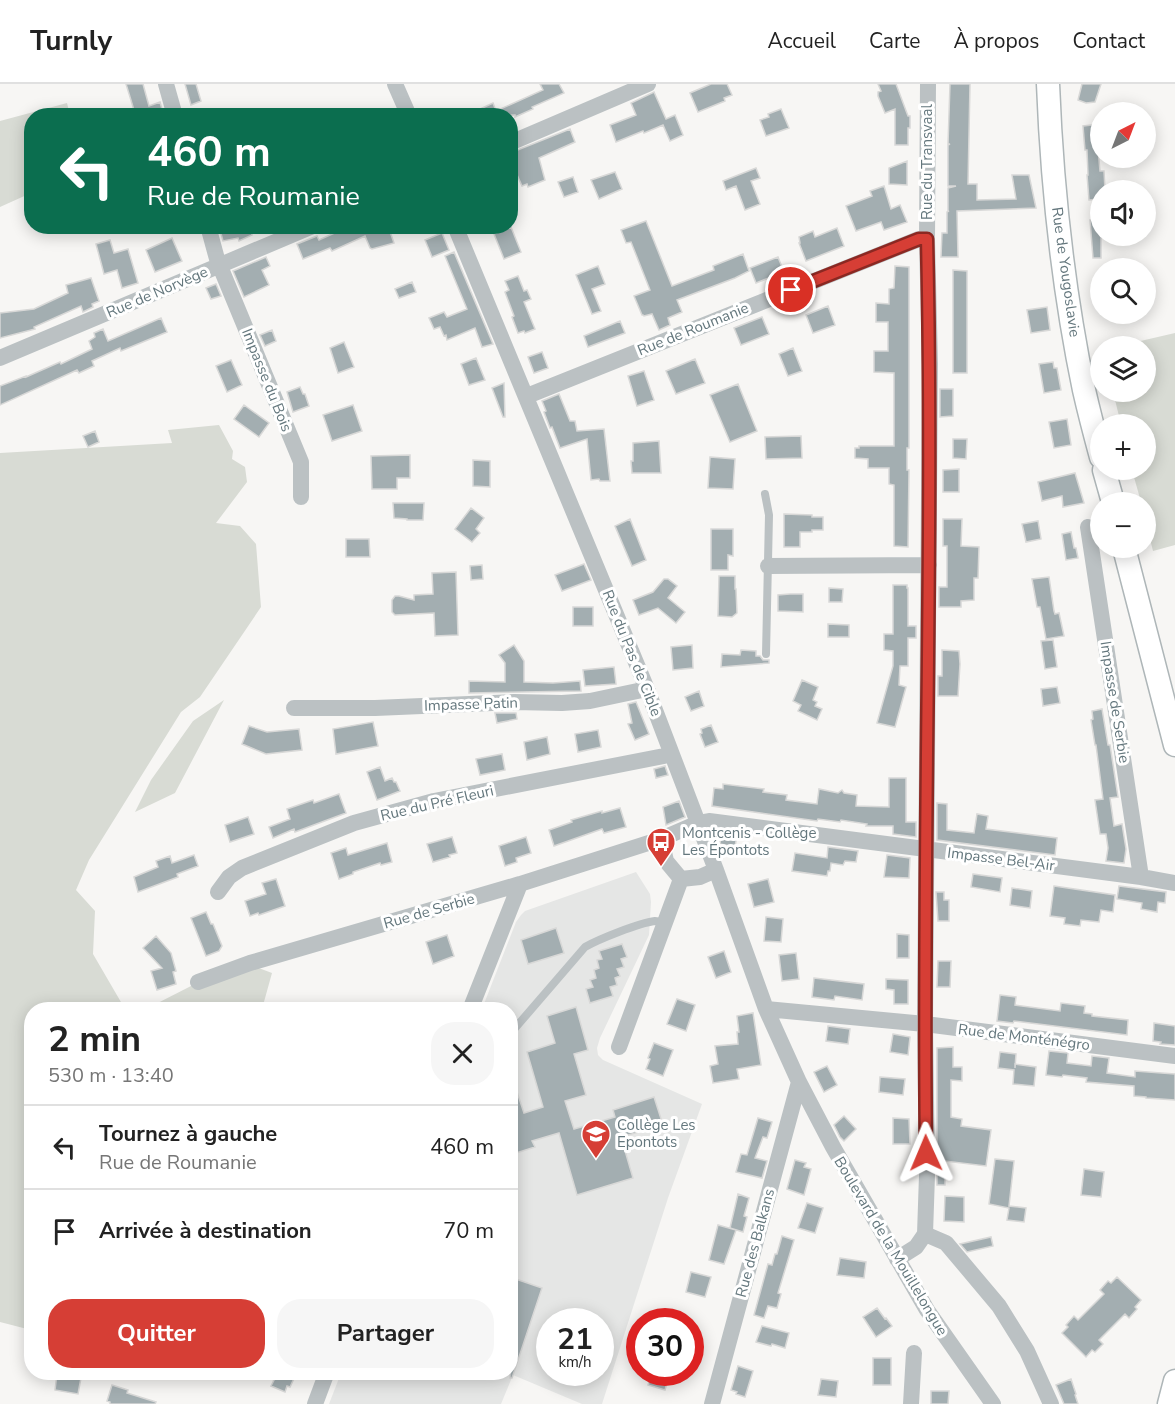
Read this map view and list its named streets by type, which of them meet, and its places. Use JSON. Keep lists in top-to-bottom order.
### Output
{
  "streets": {
    "main road": ["Rue de Yougoslavie"],
    "street": [
      "Rue du Transvaal",
      "Rue de Norvège",
      "Rue de Roumanie",
      "Impasse du Bois",
      "Rue du Pas de Cible",
      "Impasse de Serbie",
      "Impasse Patin",
      "Rue du Pré Fleuri",
      "Impasse Bel-Air",
      "Rue de Serbie",
      "Rue de Monténégro",
      "Rue des Balkans",
      "Boulevard de la Mouillelongue"
    ]
  },
  "crossings": [
    ["Rue du Transvaal", "Rue de Roumanie"],
    ["Rue du Transvaal", "Impasse Bel-Air"],
    ["Rue du Transvaal", "Rue de Monténégro"],
    ["Rue de Norvège", "Impasse du Bois"],
    ["Rue de Roumanie", "Rue du Pas de Cible"],
    ["Rue du Pas de Cible", "Impasse Patin"],
    ["Rue du Pas de Cible", "Rue du Pré Fleuri"],
    ["Rue du Pas de Cible", "Impasse Bel-Air"],
    ["Rue du Pas de Cible", "Rue de Monténégro"],
    ["Rue du Pas de Cible", "Rue des Balkans"],
    ["Rue du Pas de Cible", "Boulevard de la Mouillelongue"],
    ["Impasse de Serbie", "Impasse Bel-Air"],
    ["Impasse Bel-Air", "Rue de Serbie"],
    ["Rue des Balkans", "Boulevard de la Mouillelongue"]
  ],
  "places": {
    "bus stop": ["Montcenis - Collège Les Épontots"],
    "school or university": ["Collège Les Epontots"]
  },
  "north": "top right",
  "page": {
    "header": "Turnly",
    "nav": [
      "Accueil",
      "Carte",
      "À propos",
      "Contact"
    ],
    "map_buttons": ["+", "−"],
    "turn": ["460 m", "Rue de Roumanie"],
    "heading": ["2 min", "530 m · 13:40"],
    "list": [
      {
        "name": "Tournez à gauche",
        "note": "Rue de Roumanie",
        "value": "460 m"
      },
      {
        "name": "Arrivée à destination",
        "value": "70 m"
      }
    ],
    "buttons": ["Quitter", "Partager"],
    "speed": "21 km/h",
    "limit": "30"
  }
}
